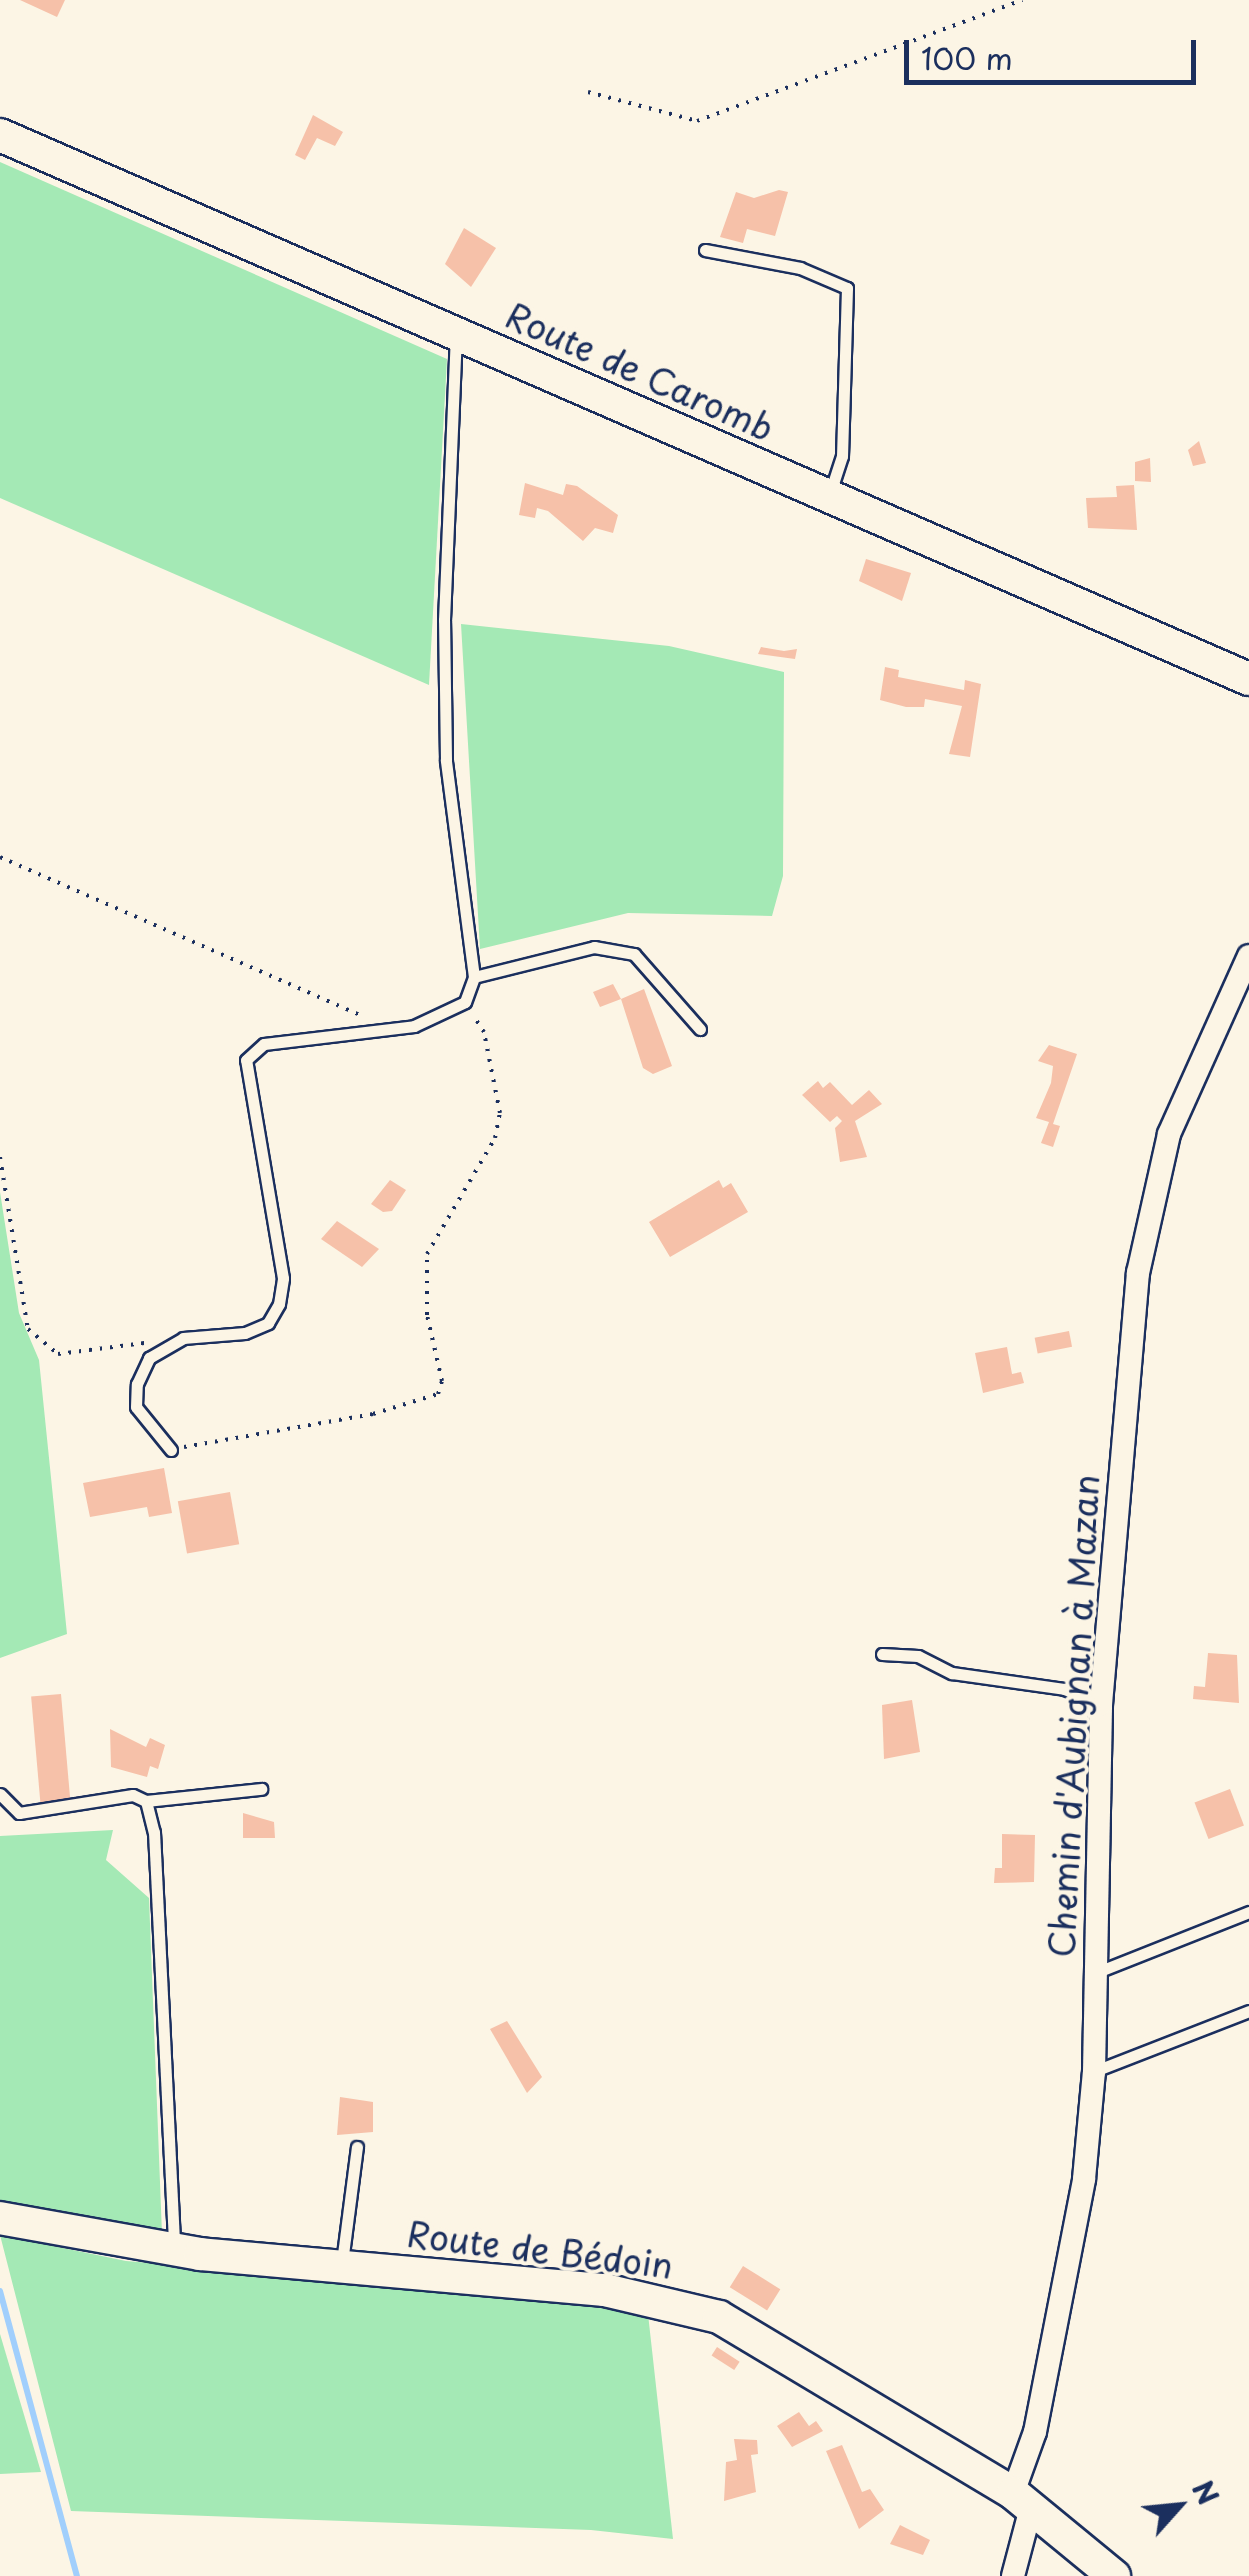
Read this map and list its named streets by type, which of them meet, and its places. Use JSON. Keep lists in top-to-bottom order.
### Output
{
  "streets": {
    "main road": ["Route de Caromb", "Route de Bédoin"],
    "street": ["Chemin d'Aubignan à Mazan"]
  },
  "crossings": [
    ["Chemin d'Aubignan à Mazan", "Route de Bédoin"]
  ],
  "scale_bar": "100 m",
  "north": "top right"
}
